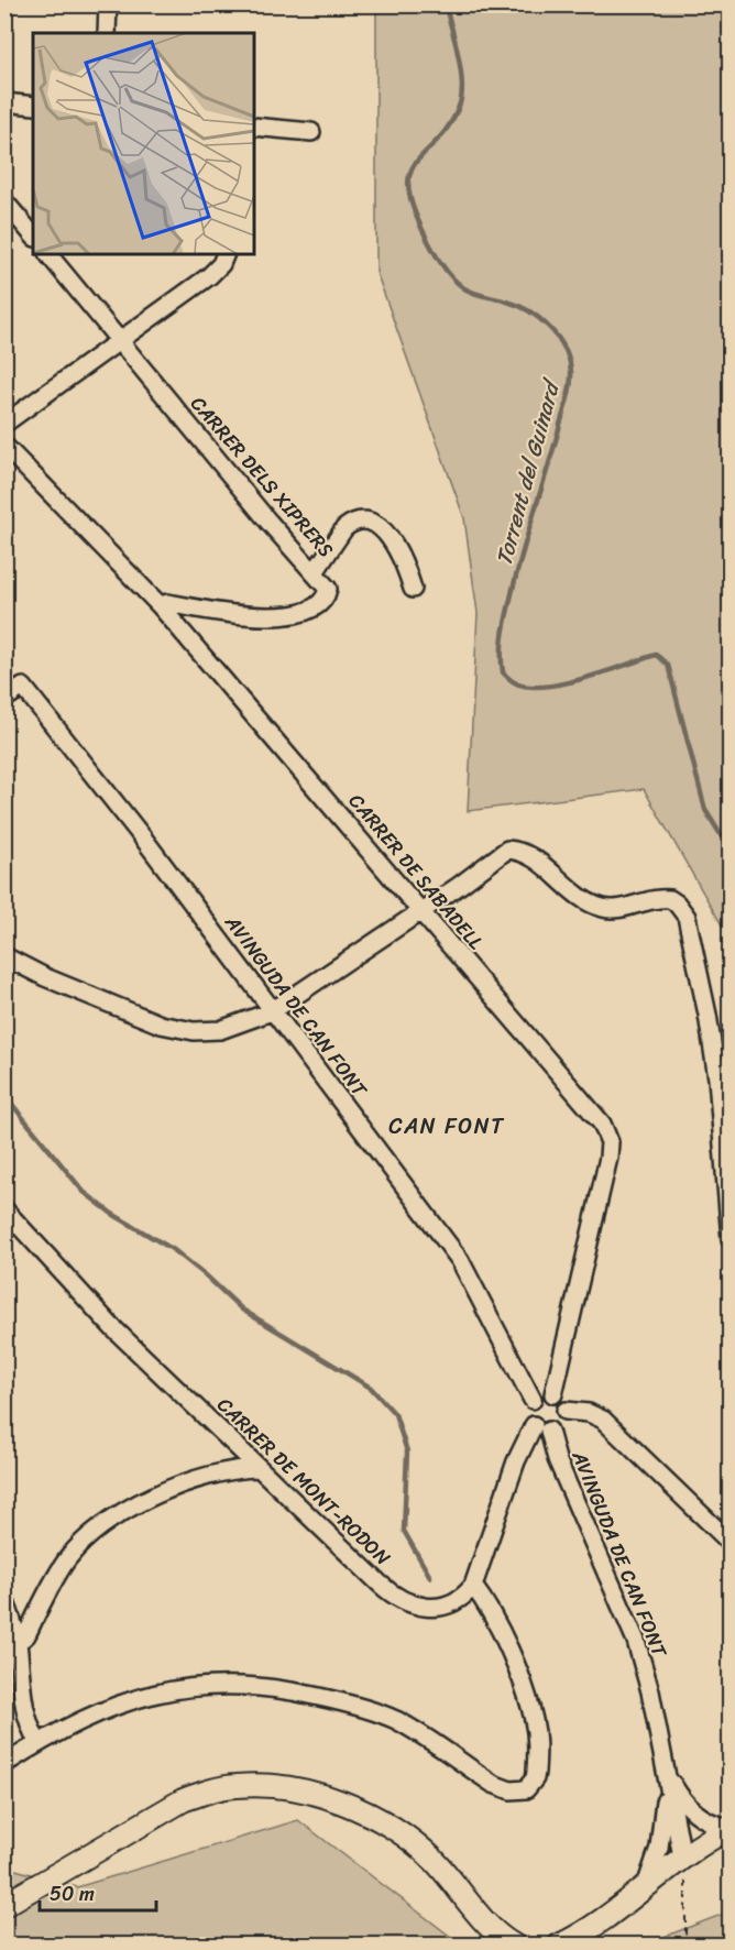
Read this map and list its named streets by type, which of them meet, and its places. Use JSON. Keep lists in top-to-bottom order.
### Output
{
  "streets": {
    "street": [
      "CARRER DELS XIPRERS",
      "CARRER DE SABADELL",
      "AVINGUDA DE CAN FONT",
      "CARRER DE MONT-RODON"
    ]
  },
  "crossings": [
    ["CARRER DELS XIPRERS", "CARRER DE SABADELL"],
    ["CARRER DE SABADELL", "AVINGUDA DE CAN FONT"]
  ],
  "districts": ["CAN FONT"],
  "water": ["Torrent del Guinard"],
  "scale_bar": "50 m"
}
